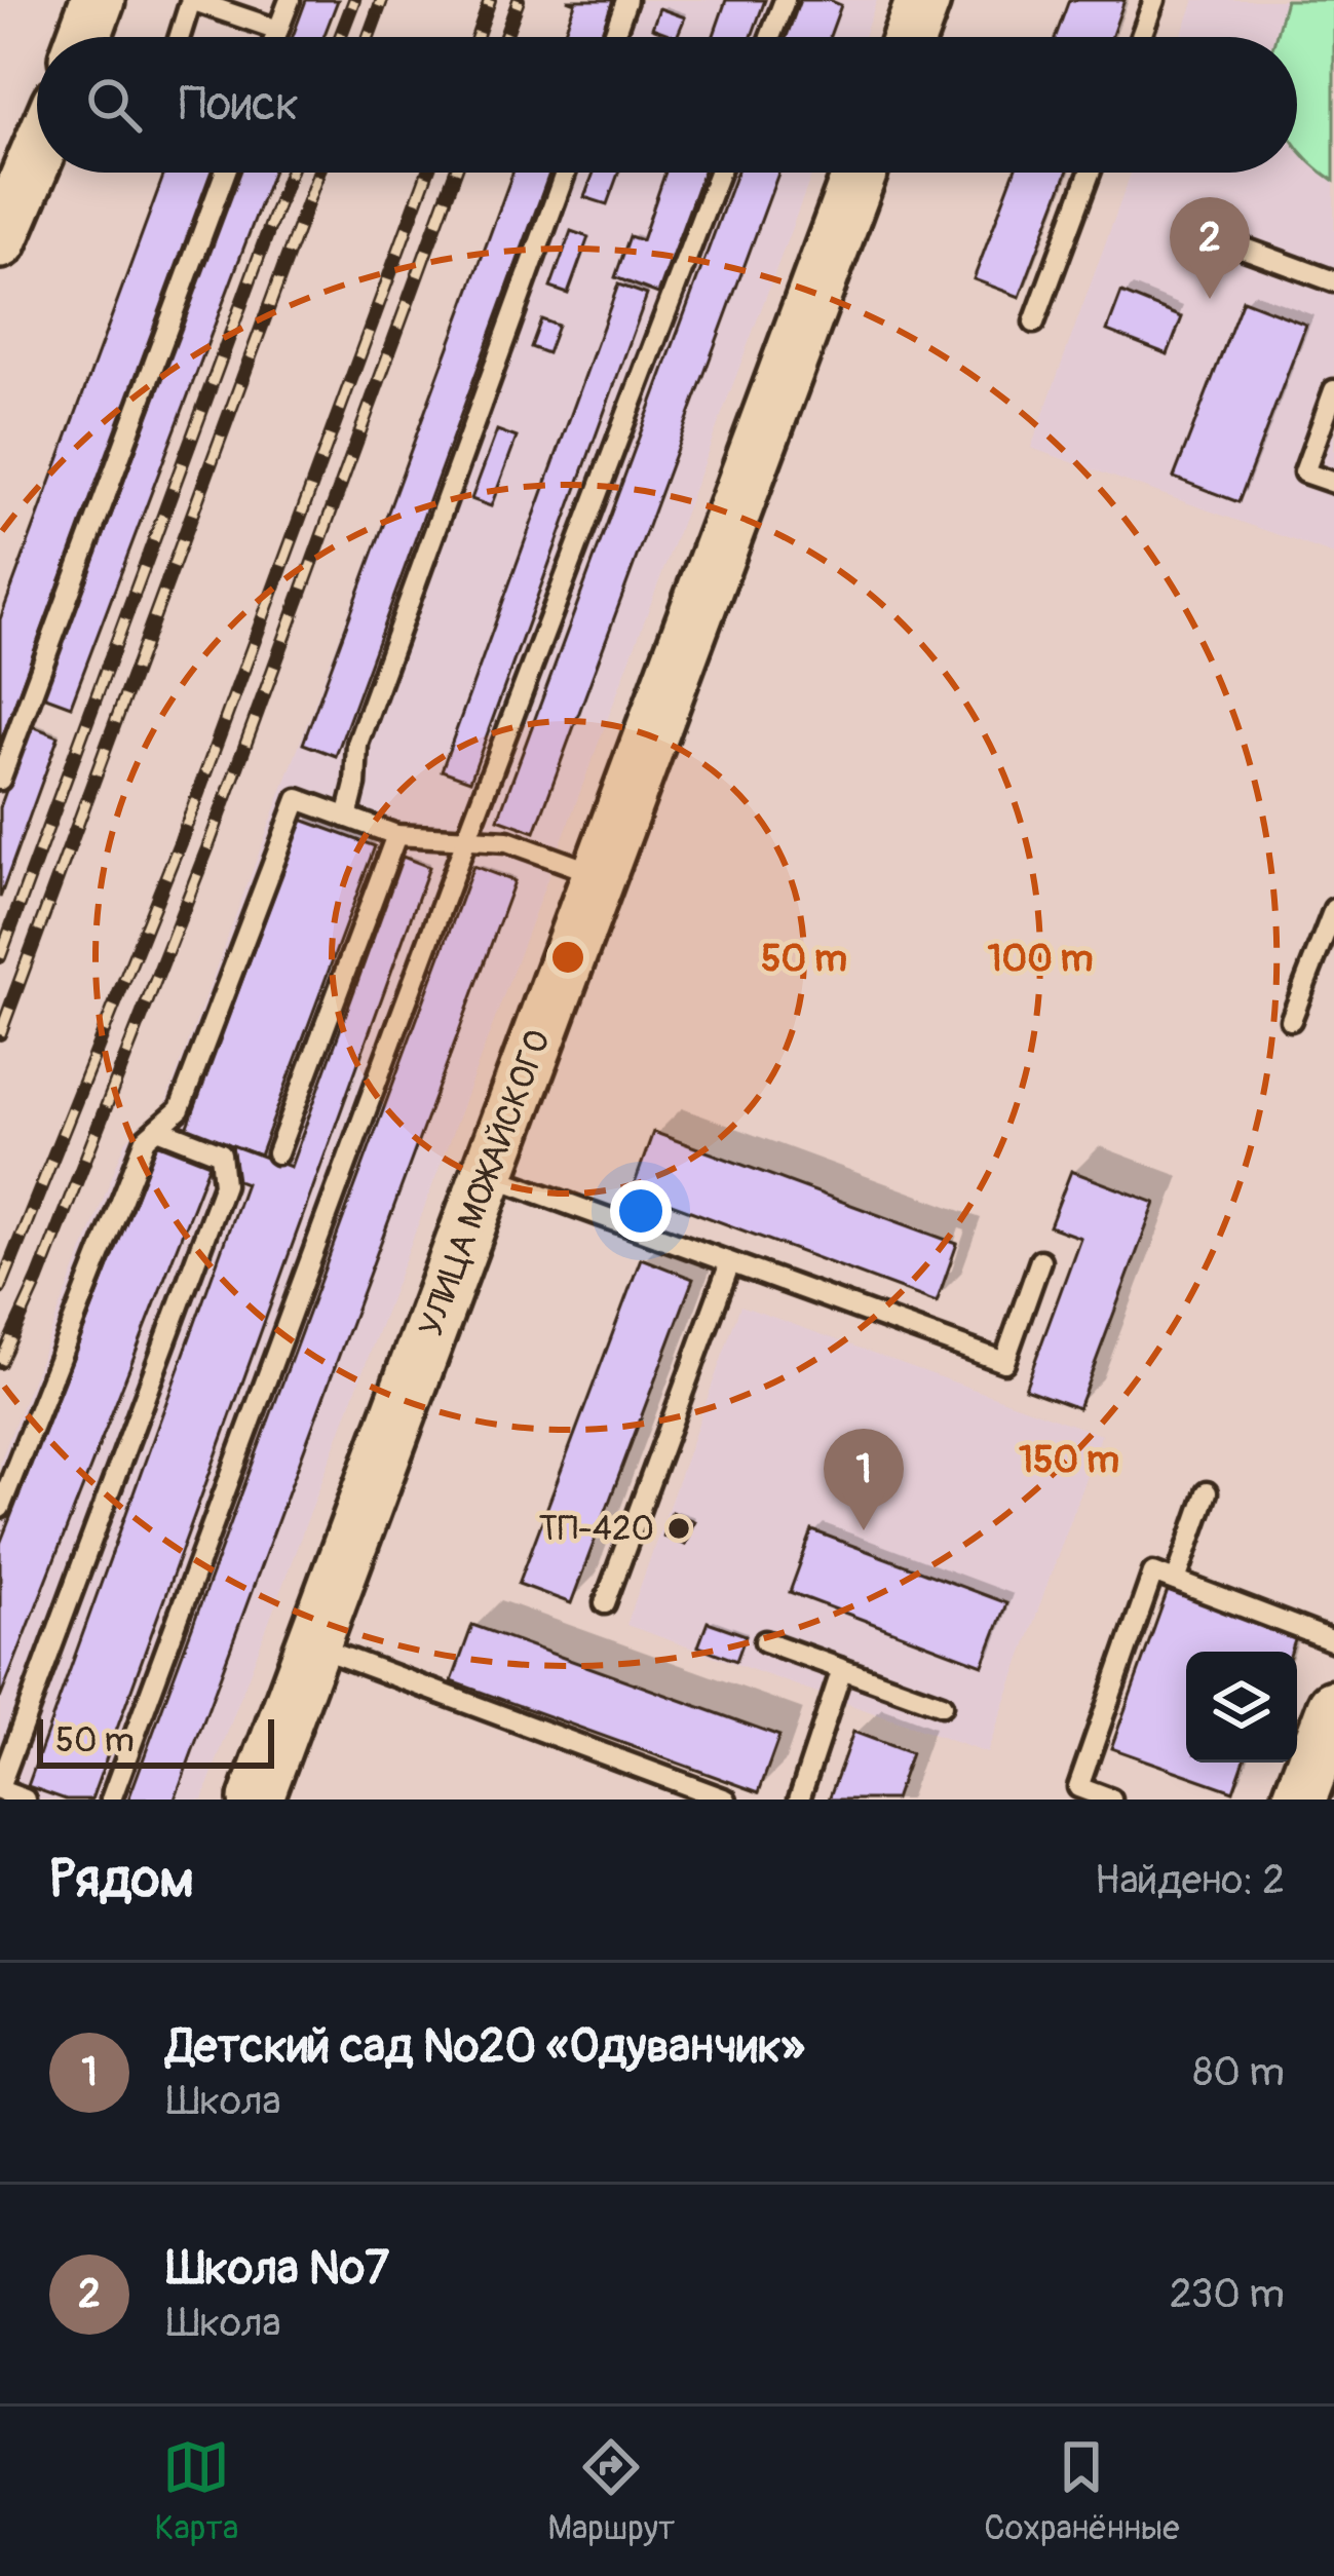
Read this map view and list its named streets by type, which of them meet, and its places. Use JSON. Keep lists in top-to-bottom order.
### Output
{
  "streets": {
    "main road": ["УЛИЦА МОЖАЙСКОГО"]
  },
  "places": ["ТП-420"],
  "scale_bar": "50 m",
  "page": {
    "search": "Поиск",
    "pins": ["2", "1"],
    "scale": "50 m",
    "heading": ["Рядом", "Найдено: 2"],
    "list": [
      {
        "mark": "1",
        "name": "Детский сад №20 «Одуванчик»",
        "note": "Школа",
        "value": "80 m"
      },
      {
        "mark": "2",
        "name": "Школа №7",
        "note": "Школа",
        "value": "230 m"
      }
    ],
    "nav": ["Карта", "Маршрут", "Сохранённые"]
  },
  "rings": ["50 m", "100 m", "150 m"]
}
